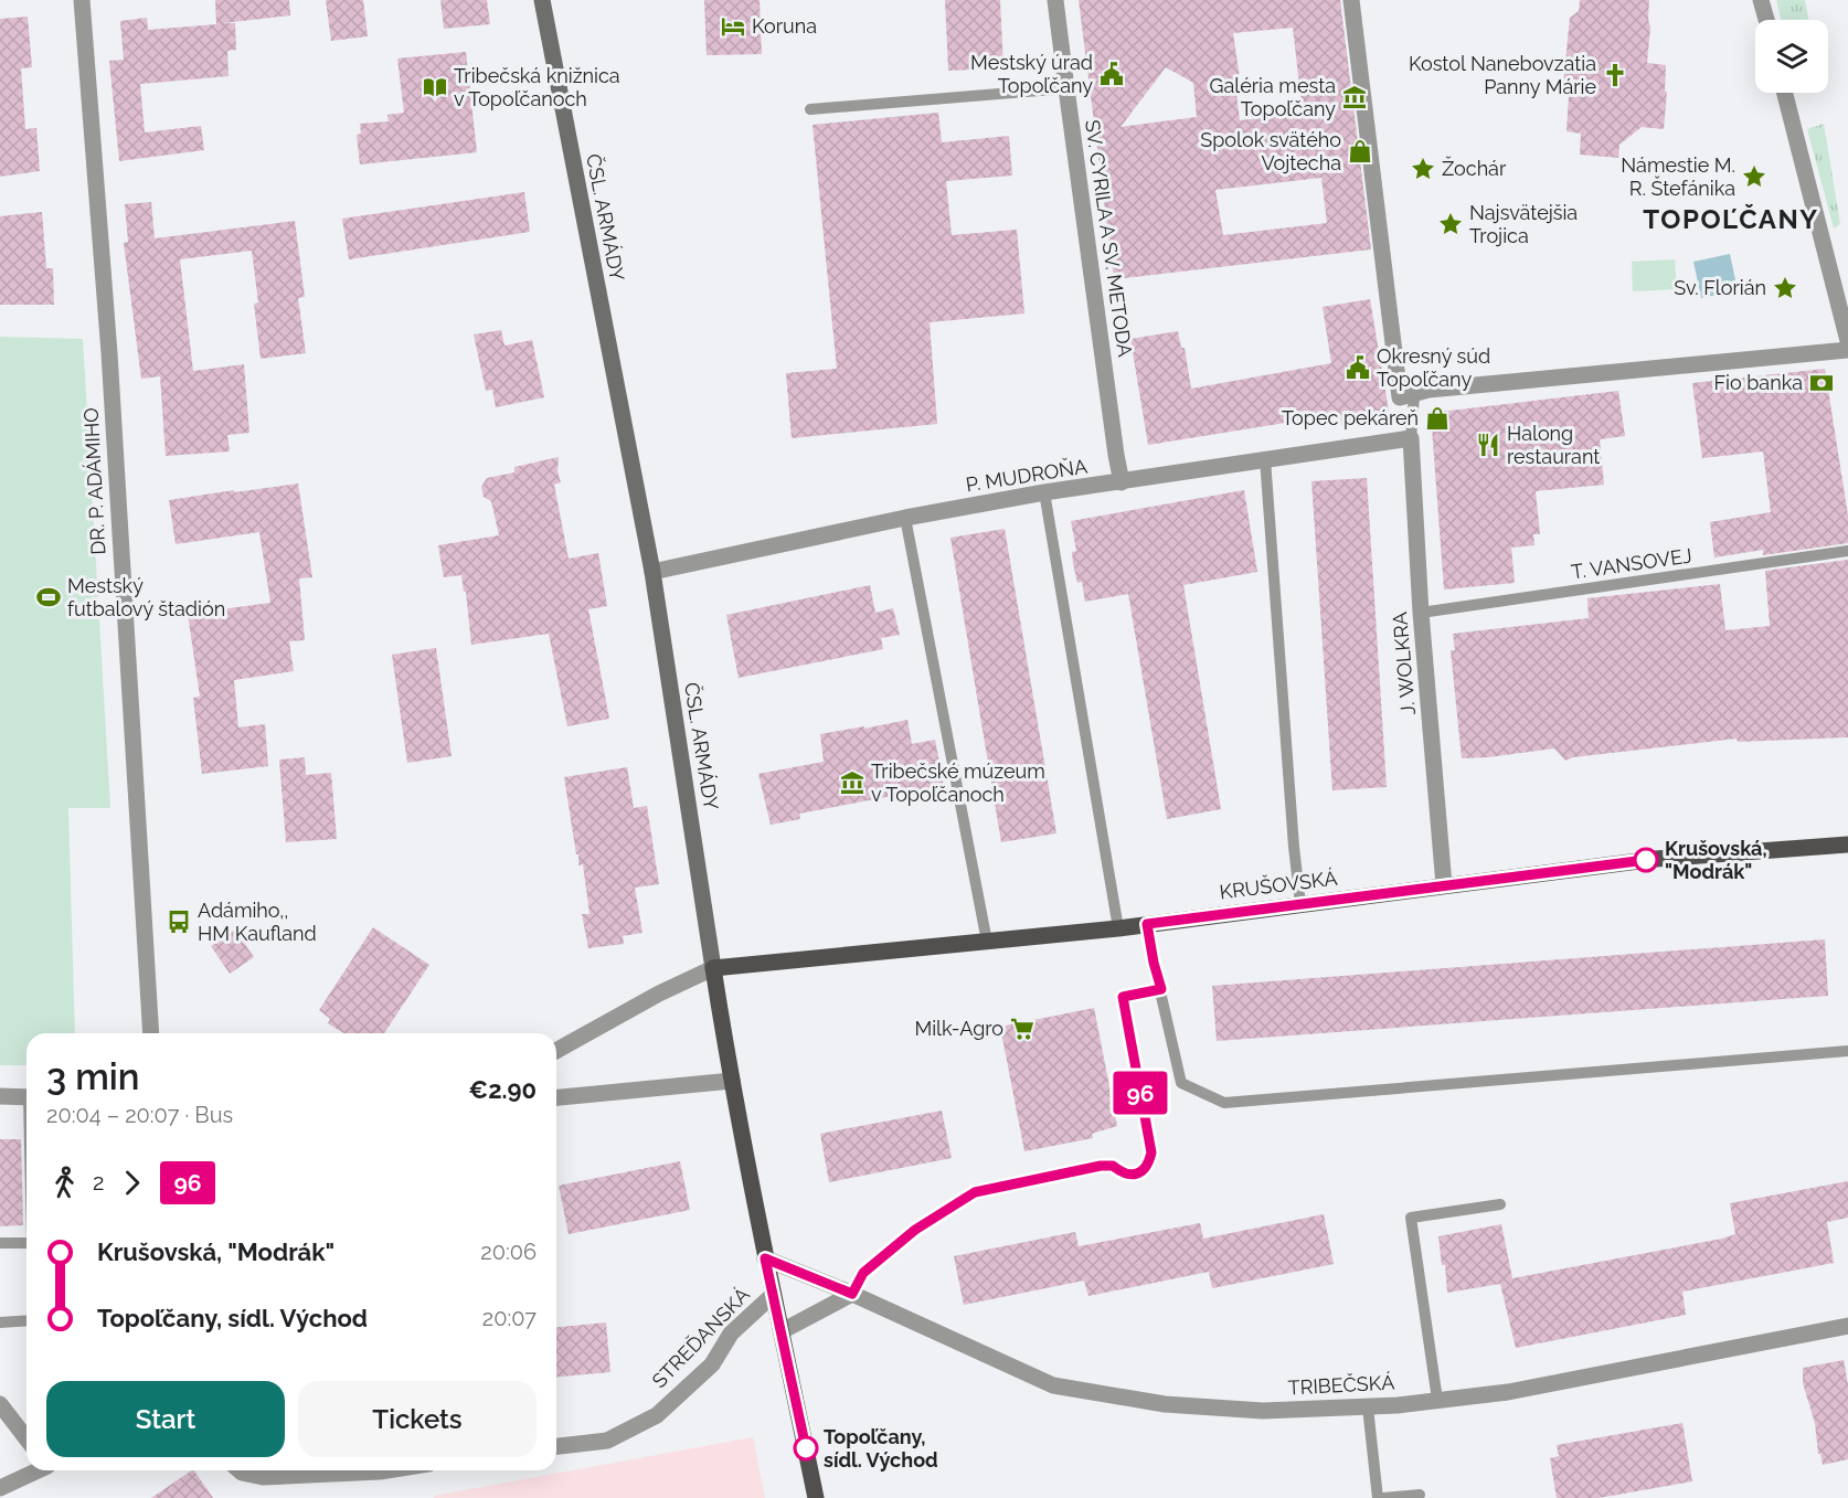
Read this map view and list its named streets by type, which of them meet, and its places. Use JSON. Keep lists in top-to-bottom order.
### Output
{
  "streets": {
    "main road": ["ČSL. ARMÁDY", "KRUŠOVSKÁ"],
    "street": [
      "SV. CYRILA A SV. METODA",
      "P. MUDROŇA",
      "DR. P. ADÁMIHO",
      "J. WOLKRA",
      "STREĎANSKÁ",
      "TRIBEČSKÁ"
    ],
    "lane": ["T. VANSOVEJ"]
  },
  "crossings": [
    ["ČSL. ARMÁDY", "P. MUDROŇA"],
    ["ČSL. ARMÁDY", "KRUŠOVSKÁ"],
    ["ČSL. ARMÁDY", "STREĎANSKÁ"],
    ["ČSL. ARMÁDY", "TRIBEČSKÁ"],
    ["SV. CYRILA A SV. METODA", "P. MUDROŇA"],
    ["P. MUDROŇA", "J. WOLKRA"],
    ["T. VANSOVEJ", "J. WOLKRA"],
    ["J. WOLKRA", "KRUŠOVSKÁ"]
  ],
  "districts": ["TOPOĽČANY"],
  "places": {
    "hotel": ["Koruna"],
    "public building": ["Mestský úrad Topoľčany", "Okresný súd Topoľčany"],
    "church": ["Kostol Nanebovzatia Panny Márie"],
    "library": ["Tribečská knižnica v Topoľčanoch"],
    "museum": ["Galéria mesta Topoľčany", "Tribečské múzeum v Topoľčanoch"],
    "shop": ["Spolok svätého Vojtecha", "Topec pekáreň"],
    "place": [
      "Žochár",
      "Námestie M. R. Štefánika",
      "Najsvätejšia Trojica",
      "Sv. Florián"
    ],
    "bank": ["Fio banka"],
    "restaurant": ["Halong restaurant"],
    "sports": ["Mestský futbalový štadión"],
    "other": ["Krušovská, \"Modrák\"", "Topoľčany, sídl. Východ"],
    "bus stop": ["Adámiho,, HM Kaufland"],
    "supermarket": ["Milk-Agro"]
  },
  "lines": ["bus line 96"],
  "page": {
    "on_map": "96",
    "heading": ["3 min", "20:04 – 20:07 · Bus", "€2.90"],
    "legs": ["2", "96"],
    "list": [
      {
        "name": "Krušovská, \"Modrák\"",
        "value": "20:06"
      },
      {
        "name": "Topoľčany, sídl. Východ",
        "value": "20:07"
      }
    ],
    "buttons": ["Start", "Tickets"]
  }
}
